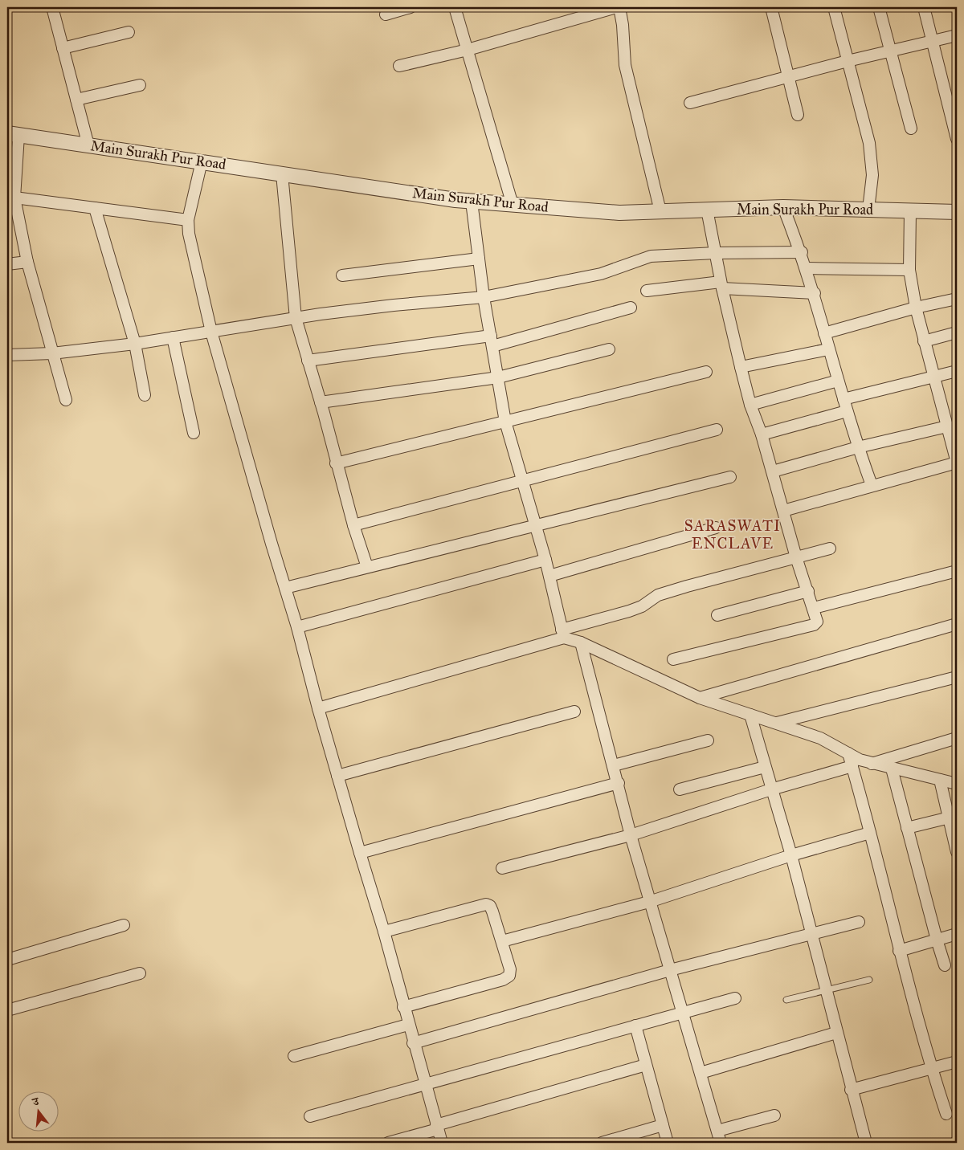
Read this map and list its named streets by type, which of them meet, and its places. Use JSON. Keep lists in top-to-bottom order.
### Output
{
  "streets": {
    "street": ["Main Surakh Pur Road"]
  },
  "districts": ["SARASWATI ENCLAVE"],
  "north": "top"
}
